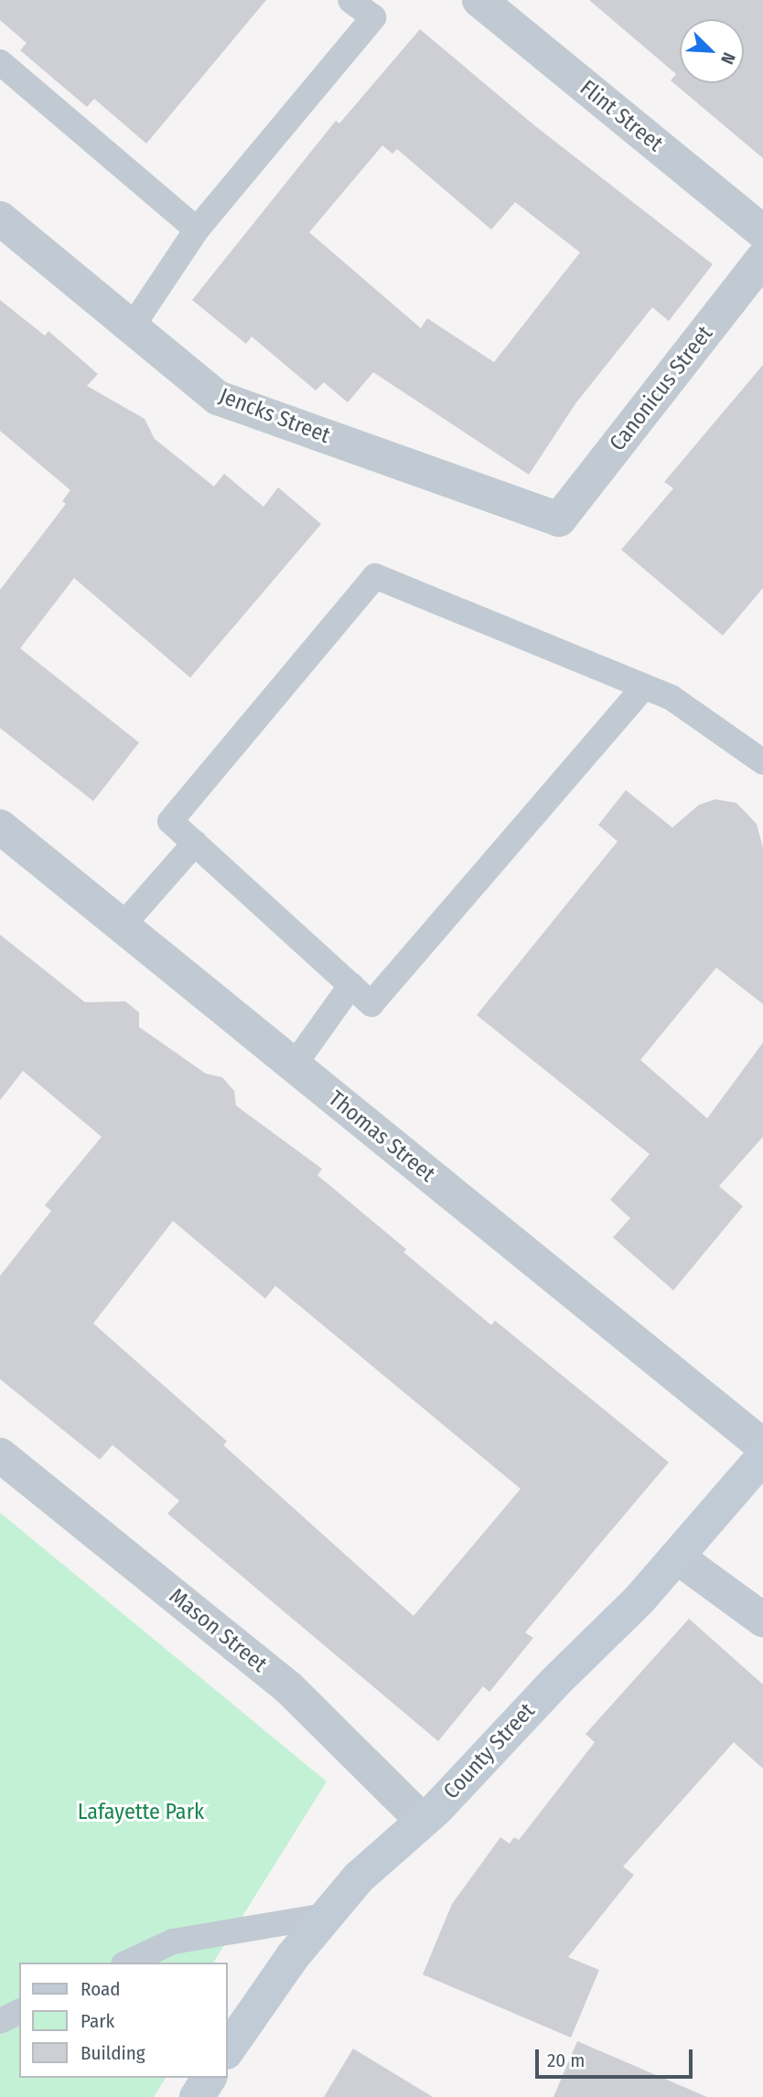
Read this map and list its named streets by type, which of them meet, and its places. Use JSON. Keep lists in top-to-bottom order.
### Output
{
  "streets": {
    "street": [
      "Flint Street",
      "Canonicus Street",
      "Jencks Street",
      "Thomas Street",
      "Mason Street",
      "County Street"
    ]
  },
  "crossings": [
    ["Canonicus Street", "Jencks Street"],
    ["Mason Street", "County Street"]
  ],
  "parks": ["Lafayette Park"],
  "legend": ["Road", "Park", "Building"],
  "scale_bar": "20 m",
  "north": "bottom right"
}
